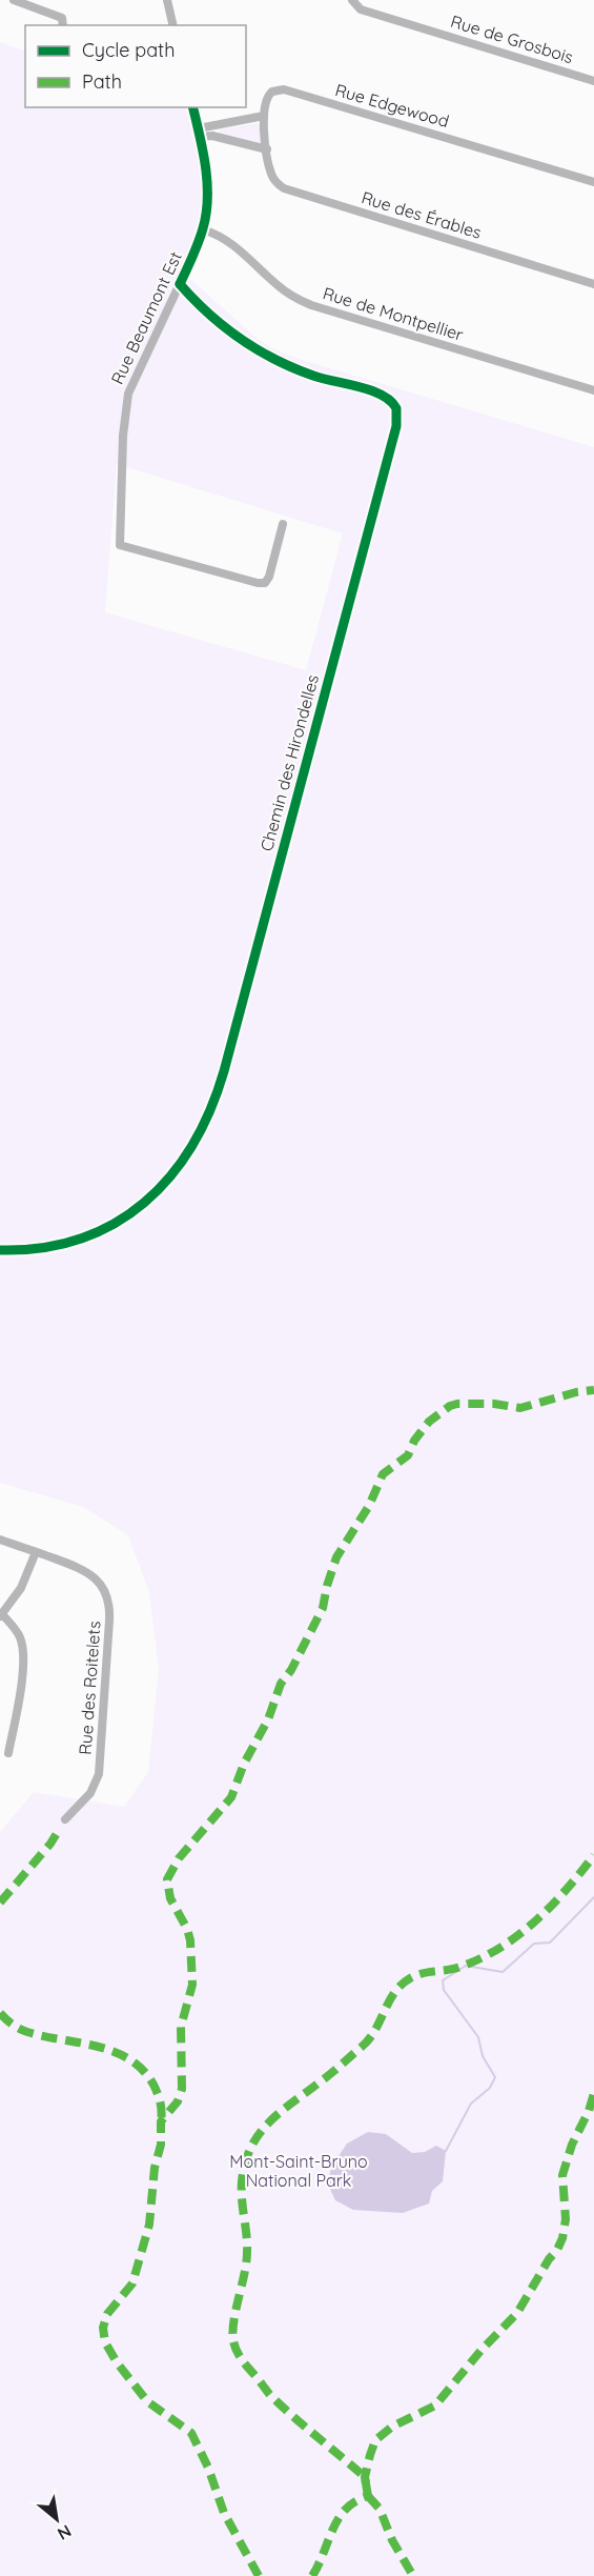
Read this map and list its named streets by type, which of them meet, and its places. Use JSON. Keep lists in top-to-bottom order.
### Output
{
  "streets": {
    "street": [
      "Rue de Grosbois",
      "Rue Edgewood",
      "Rue des Érables",
      "Rue de Montpellier",
      "Rue Beaumont Est",
      "Chemin des Hirondelles",
      "Rue des Roitelets"
    ]
  },
  "crossings": [
    ["Rue Edgewood", "Rue des Érables"],
    ["Rue de Montpellier", "Rue Beaumont Est"],
    ["Rue Beaumont Est", "Chemin des Hirondelles"]
  ],
  "parks": ["Mont-Saint-Bruno National Park"],
  "legend": ["Cycle path", "Path"],
  "north": "bottom right"
}
